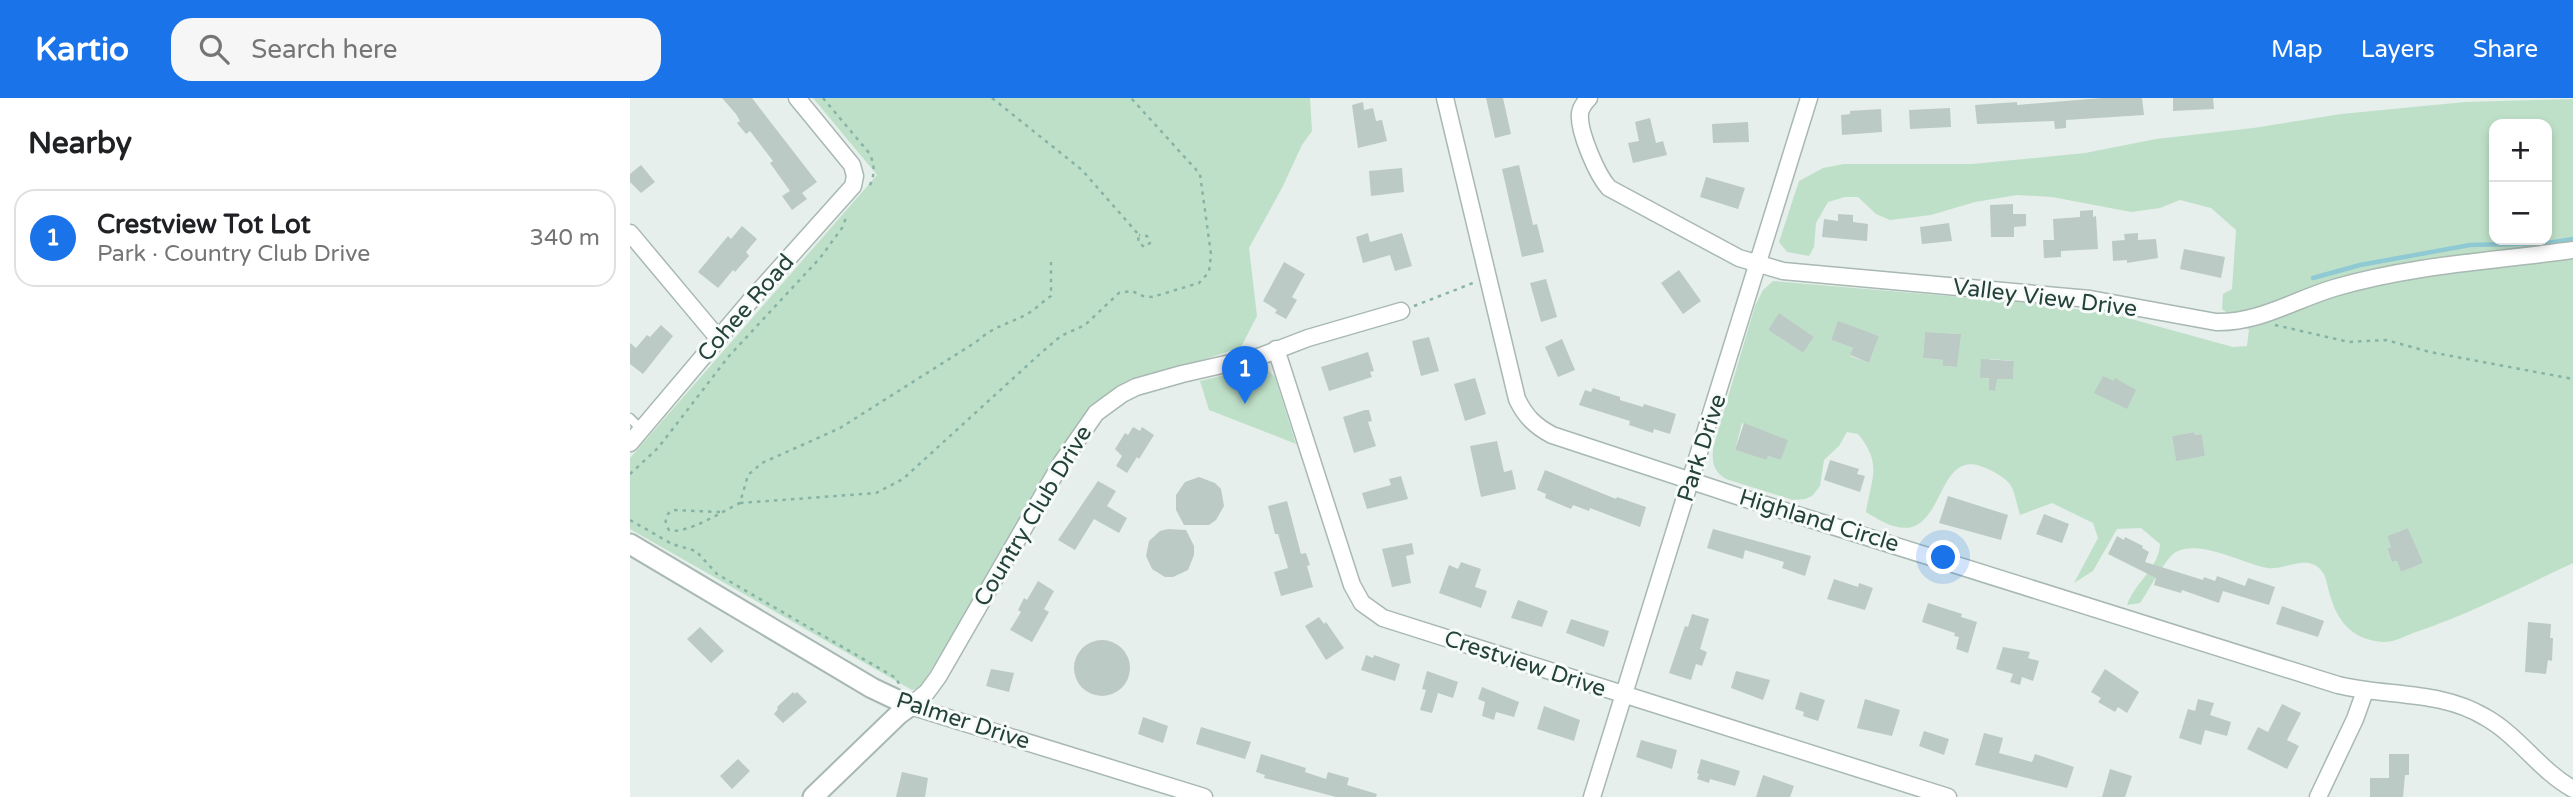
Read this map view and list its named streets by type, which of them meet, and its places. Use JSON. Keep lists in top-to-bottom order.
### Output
{
  "streets": {
    "street": [
      "Valley View Drive",
      "Cohee Road",
      "Park Drive",
      "Country Club Drive",
      "Highland Circle",
      "Crestview Drive",
      "Palmer Drive"
    ]
  },
  "crossings": [
    ["Valley View Drive", "Park Drive"],
    ["Park Drive", "Highland Circle"],
    ["Park Drive", "Crestview Drive"],
    ["Country Club Drive", "Crestview Drive"],
    ["Country Club Drive", "Palmer Drive"]
  ],
  "page": {
    "header": "Kartio",
    "search": "Search here",
    "nav": ["Map", "Layers", "Share"],
    "heading": "Nearby",
    "map_buttons": ["+", "−"],
    "list": [
      {
        "mark": "1",
        "name": "Crestview Tot Lot",
        "note": "Park · Country Club Drive",
        "value": "340 m"
      }
    ],
    "pins": "1"
  }
}
